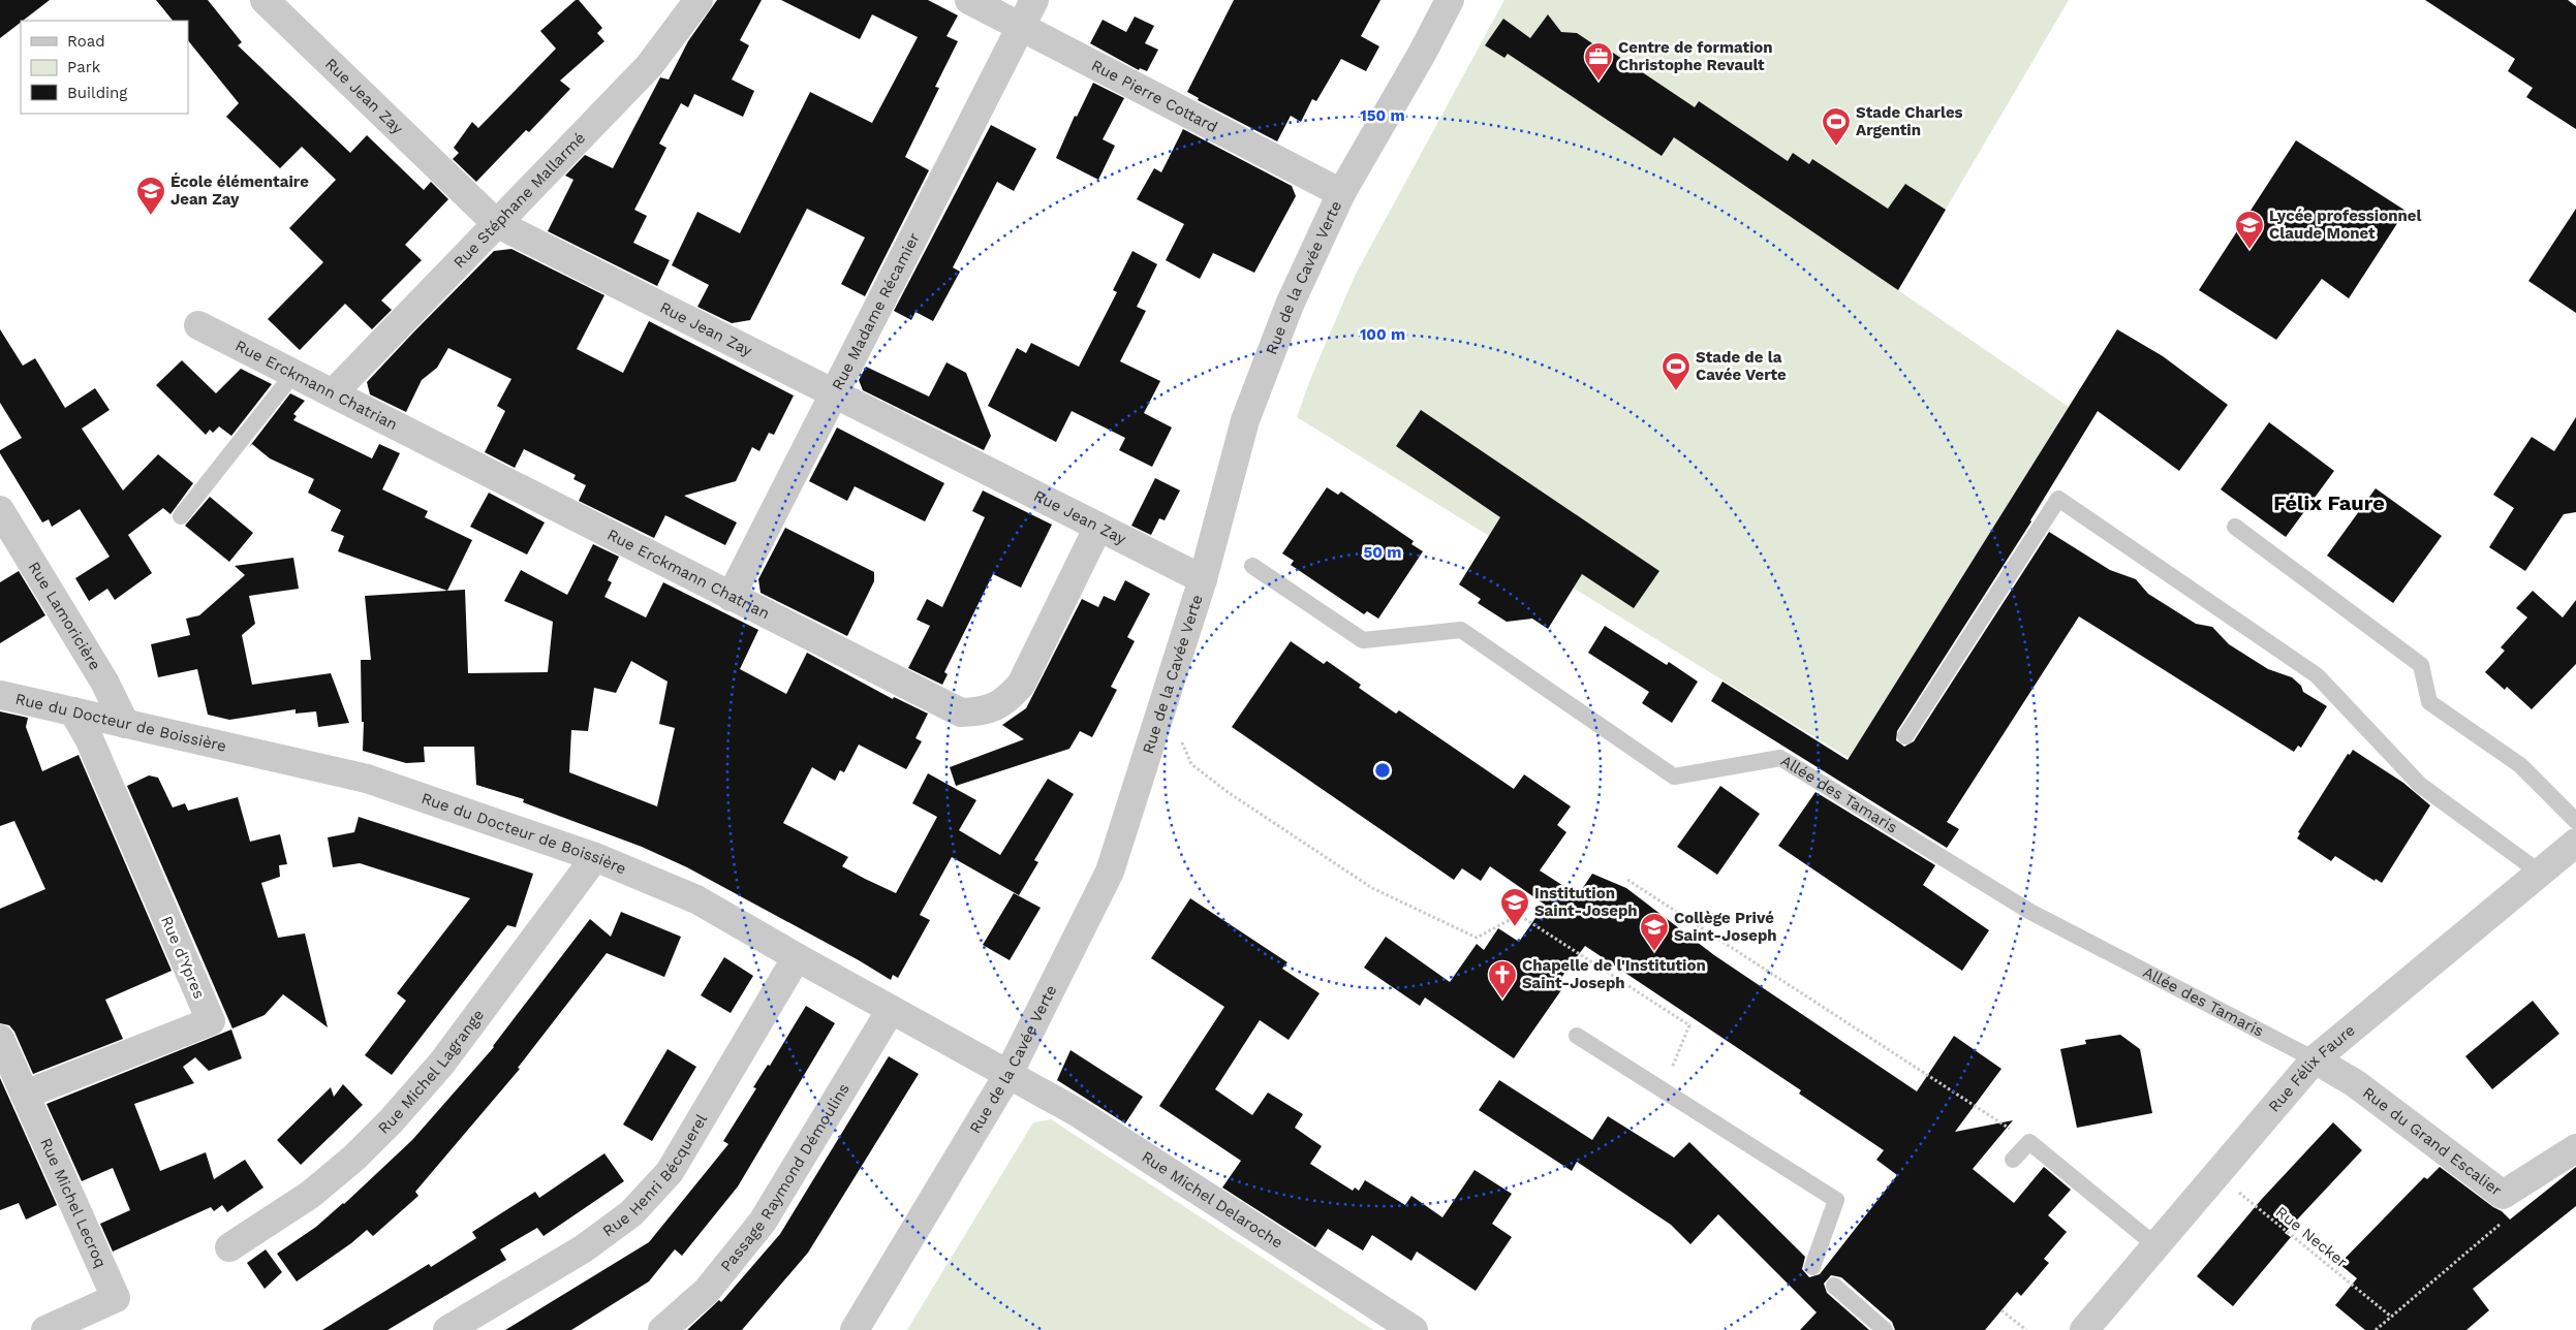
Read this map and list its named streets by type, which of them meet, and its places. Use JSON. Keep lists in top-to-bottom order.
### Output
{
  "streets": {
    "street": [
      "Rue Jean Zay",
      "Rue Pierre Cottard",
      "Rue Stéphane Mallarmé",
      "Rue de la Cavée Verte",
      "Rue Madame Récamier",
      "Rue Erckmann Chatrian",
      "Rue Lamoricière",
      "Rue du Docteur de Boissière",
      "Rue d'Ypres",
      "Rue Félix Faure",
      "Rue Michel Lagrange",
      "Rue du Grand Escalier",
      "Rue Henri Bécquerel",
      "Passage Raymond Démoulins",
      "Rue Michel Delaroche",
      "Rue Michel Lecroq"
    ],
    "lane": ["Allée des Tamaris"],
    "path": ["Rue Necker"]
  },
  "crossings": [
    ["Rue Jean Zay", "Rue Stéphane Mallarmé"],
    ["Rue Jean Zay", "Rue de la Cavée Verte"],
    ["Rue Jean Zay", "Rue Madame Récamier"],
    ["Rue Jean Zay", "Rue Erckmann Chatrian"],
    ["Rue Pierre Cottard", "Rue de la Cavée Verte"],
    ["Rue Pierre Cottard", "Rue Madame Récamier"],
    ["Rue Stéphane Mallarmé", "Rue Erckmann Chatrian"],
    ["Rue de la Cavée Verte", "Rue du Docteur de Boissière"],
    ["Rue de la Cavée Verte", "Rue Michel Delaroche"],
    ["Rue Madame Récamier", "Rue Erckmann Chatrian"],
    ["Rue Lamoricière", "Rue du Docteur de Boissière"],
    ["Rue du Docteur de Boissière", "Rue d'Ypres"],
    ["Rue du Docteur de Boissière", "Rue Michel Lagrange"],
    ["Rue du Docteur de Boissière", "Rue Henri Bécquerel"],
    ["Rue du Docteur de Boissière", "Passage Raymond Démoulins"],
    ["Rue du Docteur de Boissière", "Rue Michel Delaroche"],
    ["Allée des Tamaris", "Rue Félix Faure"],
    ["Allée des Tamaris", "Rue du Grand Escalier"],
    ["Rue d'Ypres", "Rue Michel Lecroq"],
    ["Rue Félix Faure", "Rue du Grand Escalier"],
    ["Rue Félix Faure", "Rue Necker"]
  ],
  "districts": ["Félix Faure"],
  "places": {
    "office": ["Centre de formation Christophe Revault"],
    "sports": ["Stade Charles Argentin", "Stade de la Cavée Verte"],
    "school or university": [
      "École élémentaire Jean Zay",
      "Lycée professionnel Claude Monet",
      "Institution Saint-Joseph",
      "Collège Privé Saint-Joseph"
    ],
    "church": ["Chapelle de l'Institution Saint-Joseph"]
  },
  "legend": ["Road", "Park", "Building"],
  "rings": ["150 m", "100 m", "50 m"]
}
